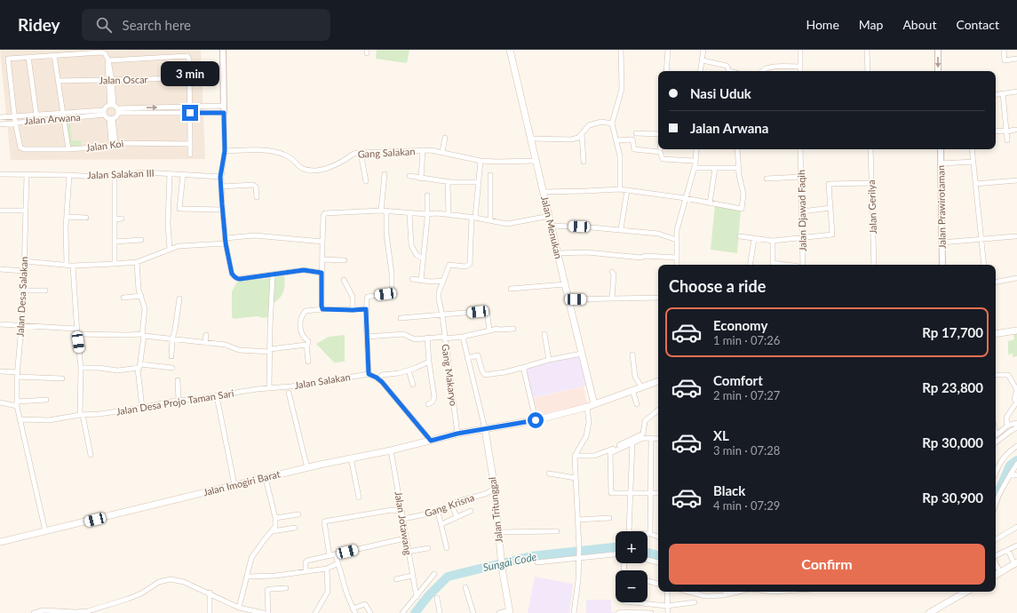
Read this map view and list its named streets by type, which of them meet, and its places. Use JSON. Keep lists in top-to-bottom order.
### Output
{
  "streets": {
    "main road": ["Jalan Menukan", "Jalan Imogiri Barat", "Jalan Tritunggal"],
    "street": [
      "Jalan Oscar",
      "Jalan Arwana",
      "Jalan Koi",
      "Gang Salakan",
      "Jalan Salakan III",
      "Jalan Gerilya",
      "Jalan Prawirotaman",
      "Jalan Djawad Faqih",
      "Jalan Desa Salakan",
      "Gang Makaryo",
      "Jalan Salakan",
      "Jalan Desa Projo Taman Sari",
      "Gang Krisna",
      "Jalan Jotawang"
    ]
  },
  "crossings": [
    ["Jalan Arwana", "Jalan Koi"],
    ["Gang Salakan", "Jalan Menukan"],
    ["Jalan Salakan III", "Jalan Desa Salakan"],
    ["Jalan Menukan", "Jalan Imogiri Barat"],
    ["Jalan Desa Salakan", "Jalan Desa Projo Taman Sari"],
    ["Jalan Desa Salakan", "Jalan Imogiri Barat"],
    ["Gang Makaryo", "Jalan Imogiri Barat"],
    ["Jalan Salakan", "Jalan Desa Projo Taman Sari"],
    ["Jalan Imogiri Barat", "Jalan Tritunggal"],
    ["Jalan Imogiri Barat", "Jalan Jotawang"],
    ["Gang Krisna", "Jalan Tritunggal"],
    ["Gang Krisna", "Jalan Jotawang"]
  ],
  "water": ["Sungai Code"],
  "page": {
    "header": "Ridey",
    "search": "Search here",
    "nav": [
      "Home",
      "Map",
      "About",
      "Contact"
    ],
    "bubble": "3 min",
    "banner": ["Nasi Uduk", "Jalan Arwana"],
    "heading": "Choose a ride",
    "list": [
      {
        "name": "Economy",
        "note": "1 min · 07:26",
        "value": "Rp 17,700"
      },
      {
        "name": "Comfort",
        "note": "2 min · 07:27",
        "value": "Rp 23,800"
      },
      {
        "name": "XL",
        "note": "3 min · 07:28",
        "value": "Rp 30,000"
      },
      {
        "name": "Black",
        "note": "4 min · 07:29",
        "value": "Rp 30,900"
      }
    ],
    "map_buttons": ["+", "−"],
    "buttons": "Confirm"
  }
}
